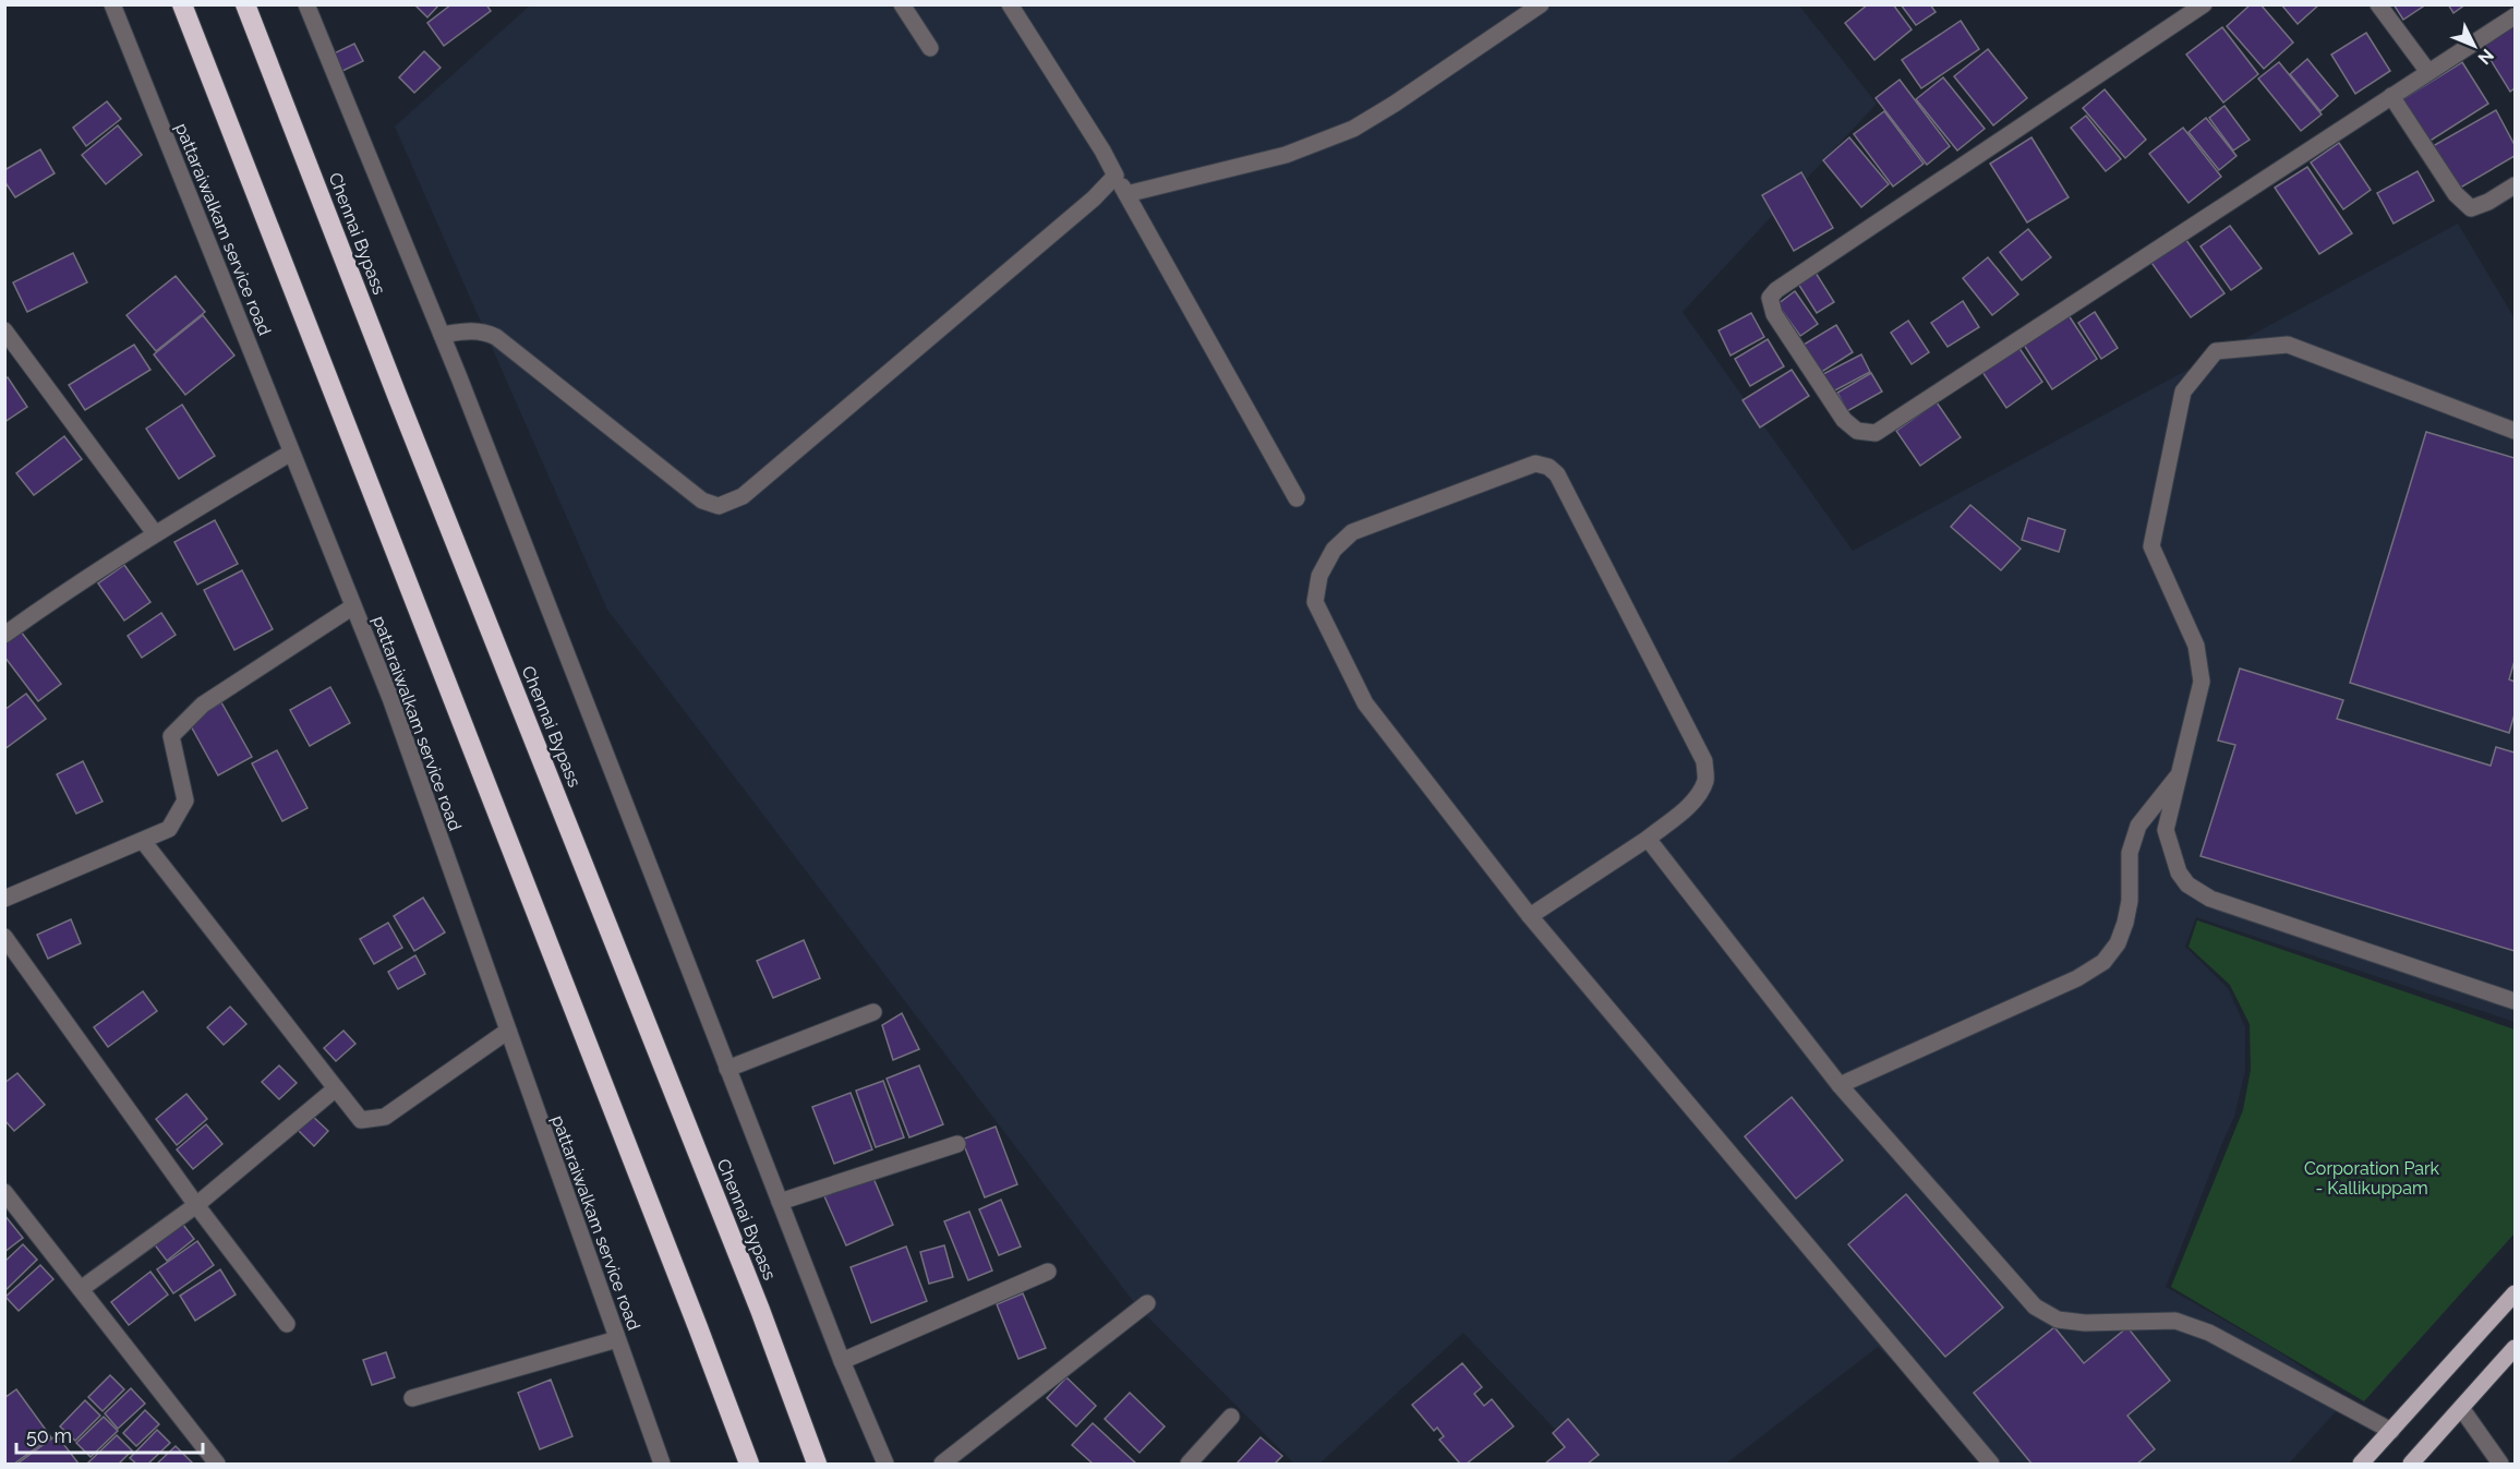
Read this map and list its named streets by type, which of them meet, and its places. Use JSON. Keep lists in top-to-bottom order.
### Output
{
  "streets": {
    "highway": ["Chennai Bypass"],
    "street": ["pattaraiwalkam service road"]
  },
  "parks": ["Corporation Park - Kallikuppam"],
  "scale_bar": "50 m",
  "north": "bottom right"
}
